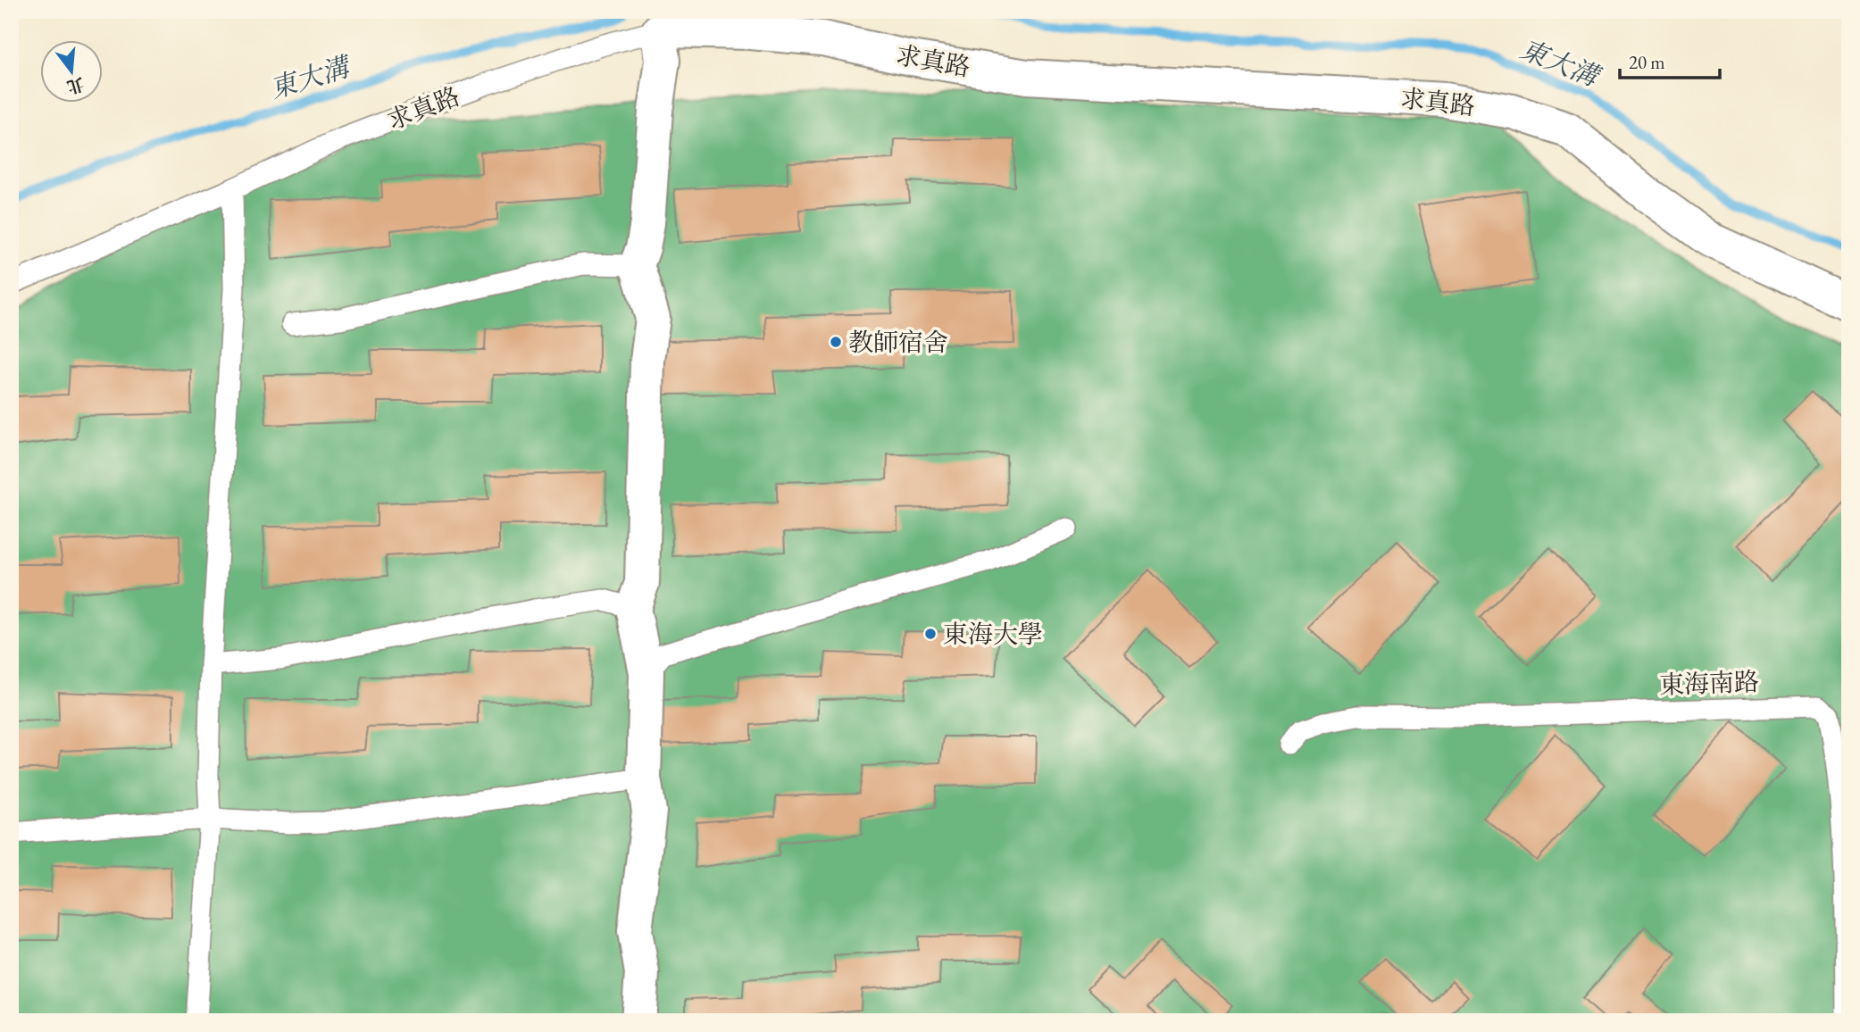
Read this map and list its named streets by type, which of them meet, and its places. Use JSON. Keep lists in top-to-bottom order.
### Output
{
  "streets": {
    "street": ["求真路"],
    "lane": ["東海南路"]
  },
  "water": ["東大溝"],
  "places": ["教師宿舍", "東海大學"],
  "scale_bar": "20 m",
  "north": "bottom"
}
